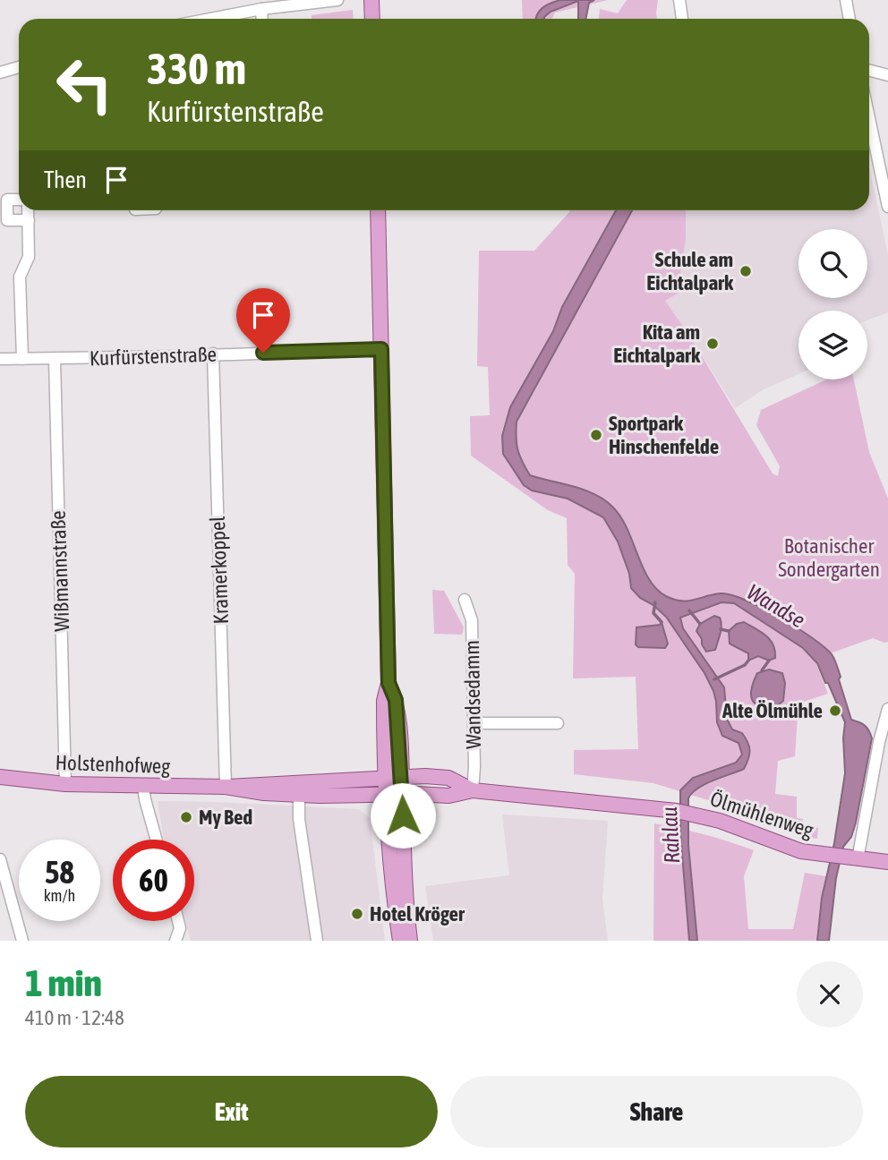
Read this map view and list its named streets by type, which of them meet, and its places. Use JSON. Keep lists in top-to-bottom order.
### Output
{
  "streets": {
    "main road": ["Holstenhofweg", "Ölmühlenweg"],
    "street": [
      "Kurfürstenstraße",
      "Kramerkoppel",
      "Wißmannstraße",
      "Wandsedamm"
    ]
  },
  "crossings": [
    ["Kurfürstenstraße", "Kramerkoppel"],
    ["Kurfürstenstraße", "Wißmannstraße"],
    ["Kramerkoppel", "Holstenhofweg"],
    ["Wißmannstraße", "Holstenhofweg"],
    ["Wandsedamm", "Ölmühlenweg"],
    ["Holstenhofweg", "Ölmühlenweg"]
  ],
  "water": ["Wandse", "Rahlau"],
  "parks": ["Botanischer Sondergarten"],
  "places": [
    "Schule am Eichtalpark",
    "Kita am Eichtalpark",
    "Sportpark Hinschenfelde",
    "Alte Ölmühle",
    "My Bed",
    "Hotel Kröger"
  ],
  "page": {
    "turn": ["330 m", "Kurfürstenstraße"],
    "then": "Then",
    "speed": "58 km/h",
    "limit": "60",
    "heading": ["1 min", "410 m · 12:48"],
    "buttons": ["Exit", "Share"]
  }
}
